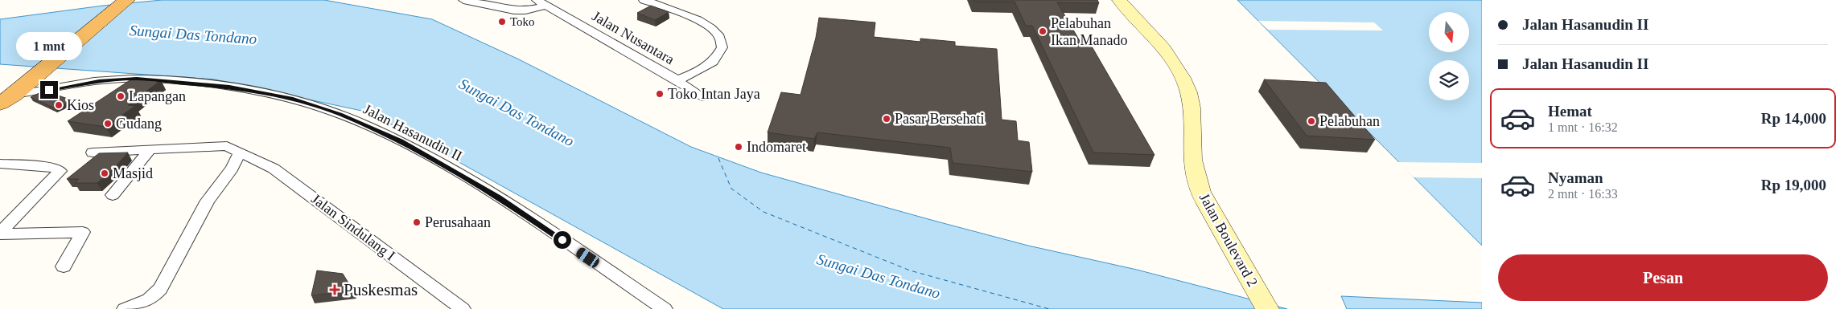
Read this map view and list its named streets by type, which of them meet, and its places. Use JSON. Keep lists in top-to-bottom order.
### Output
{
  "streets": {
    "main road": ["Jalan Boulevard 2"],
    "street": ["Jalan Nusantara", "Jalan Hasanudin II", "Jalan Sindulang I"]
  },
  "water": ["Sungai Das Tondano"],
  "places": {
    "other": [
      "Toko",
      "Pelabuhan Ikan Manado",
      "Toko Intan Jaya",
      "Lapangan",
      "Kios",
      "Pasar Bersehati",
      "Pelabuhan",
      "Gudang",
      "Indomaret",
      "Masjid",
      "Perusahaan"
    ],
    "health": ["Puskesmas"]
  },
  "north": "bottom",
  "page": {
    "banner": ["Jalan Hasanudin II", "Jalan Hasanudin II"],
    "bubble": "1 mnt",
    "list": [
      {
        "name": "Hemat",
        "note": "1 mnt · 16:32",
        "value": "Rp 14,000"
      },
      {
        "name": "Nyaman",
        "note": "2 mnt · 16:33",
        "value": "Rp 19,000"
      }
    ],
    "buttons": "Pesan"
  }
}
